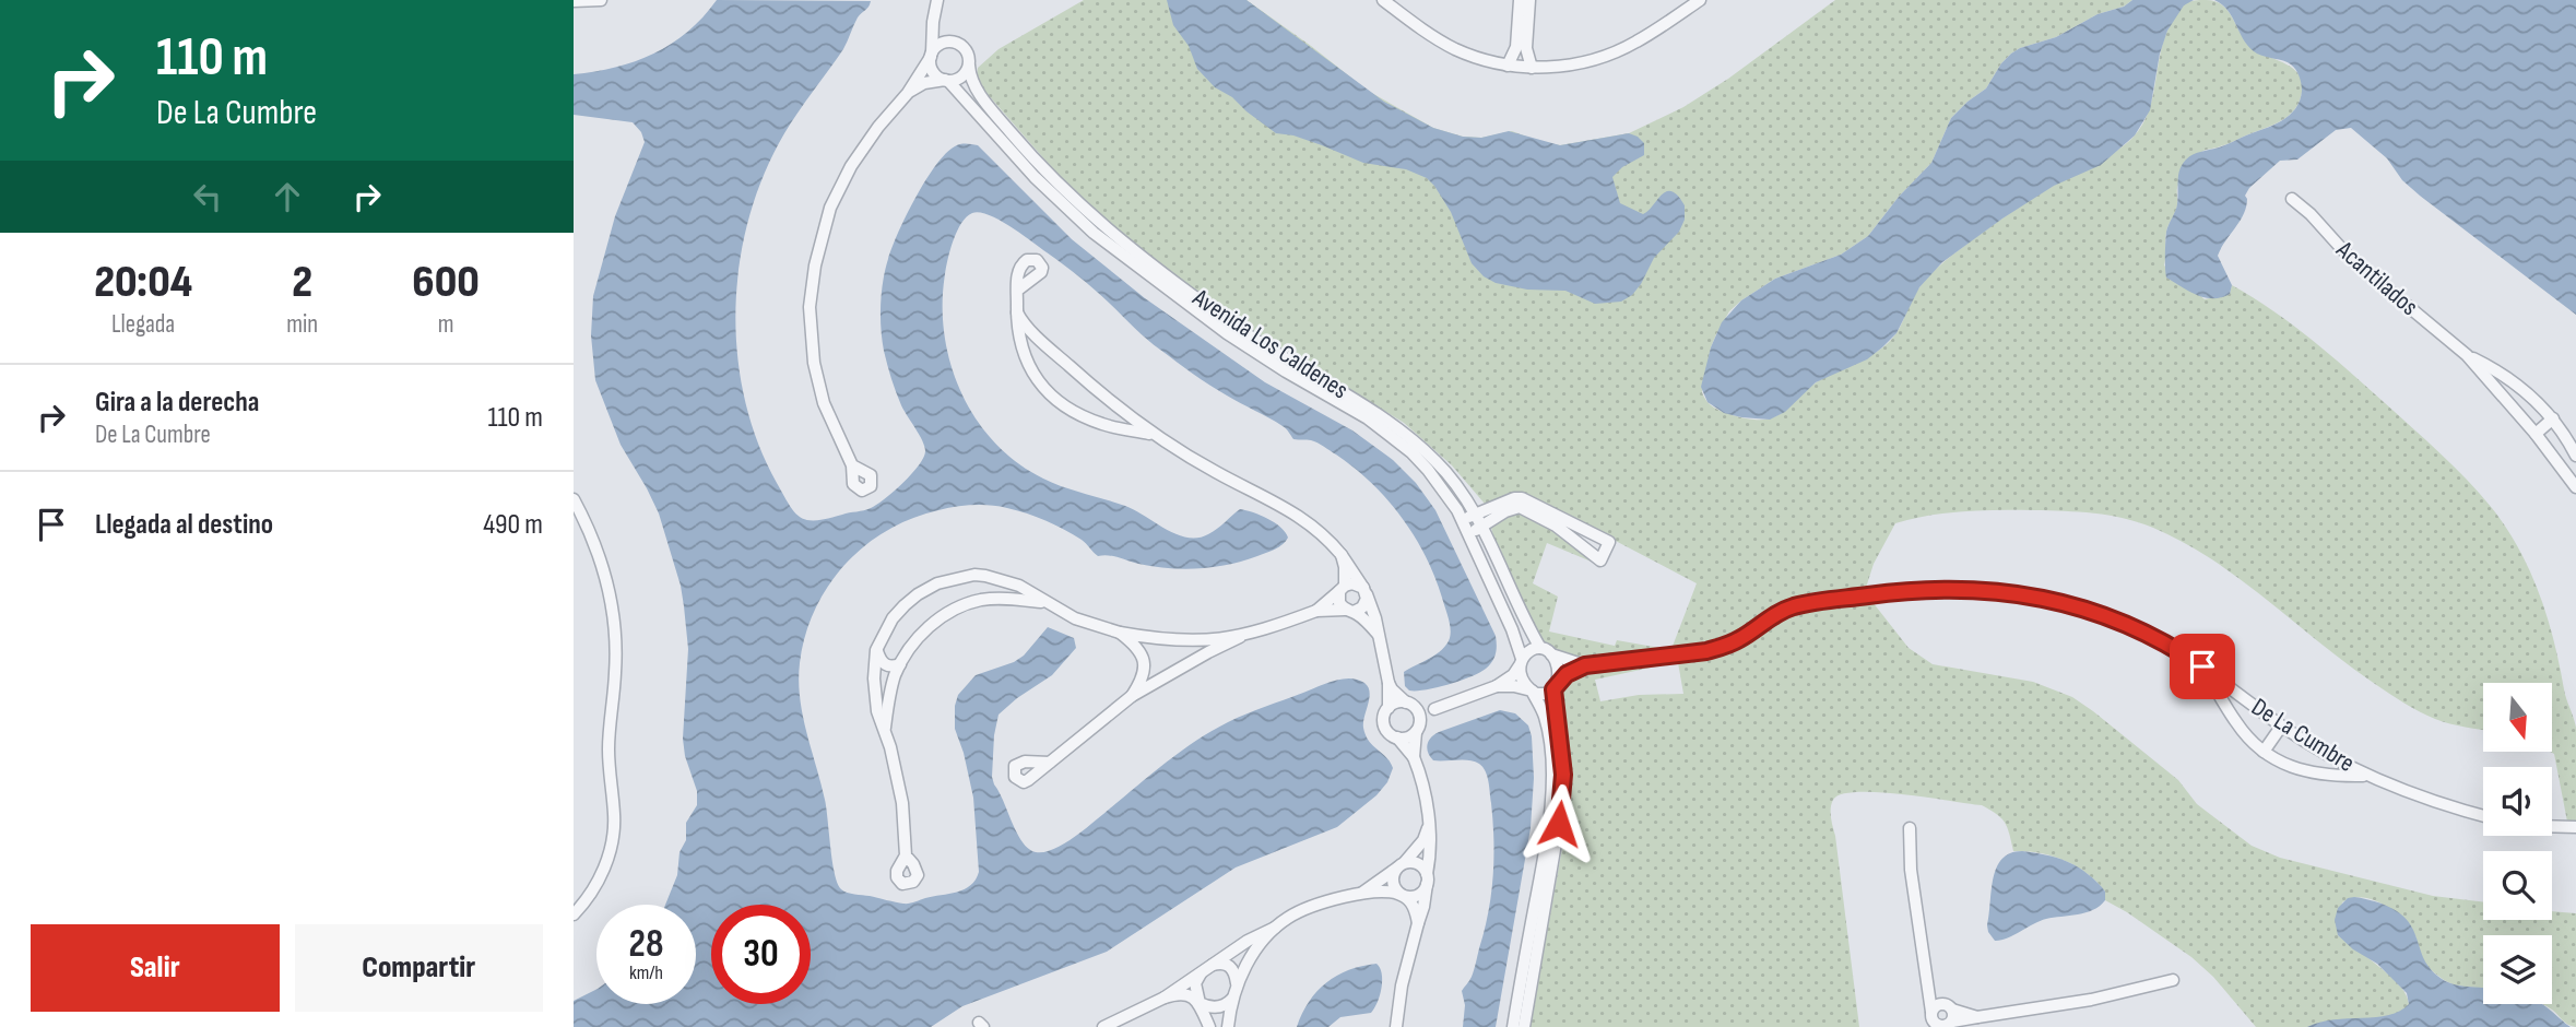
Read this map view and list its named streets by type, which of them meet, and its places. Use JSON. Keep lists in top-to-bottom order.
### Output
{
  "streets": {
    "street": ["Acantilados", "Avenida Los Caldenes", "De La Cumbre"]
  },
  "north": "bottom",
  "page": {
    "turn": ["110 m", "De La Cumbre"],
    "eta": [
      "20:04",
      "Llegada",
      "2",
      "min",
      "600",
      "m"
    ],
    "list": [
      {
        "name": "Gira a la derecha",
        "note": "De La Cumbre",
        "value": "110 m"
      },
      {
        "name": "Llegada al destino",
        "value": "490 m"
      }
    ],
    "speed": "28 km/h",
    "limit": "30",
    "buttons": ["Salir", "Compartir"]
  }
}
